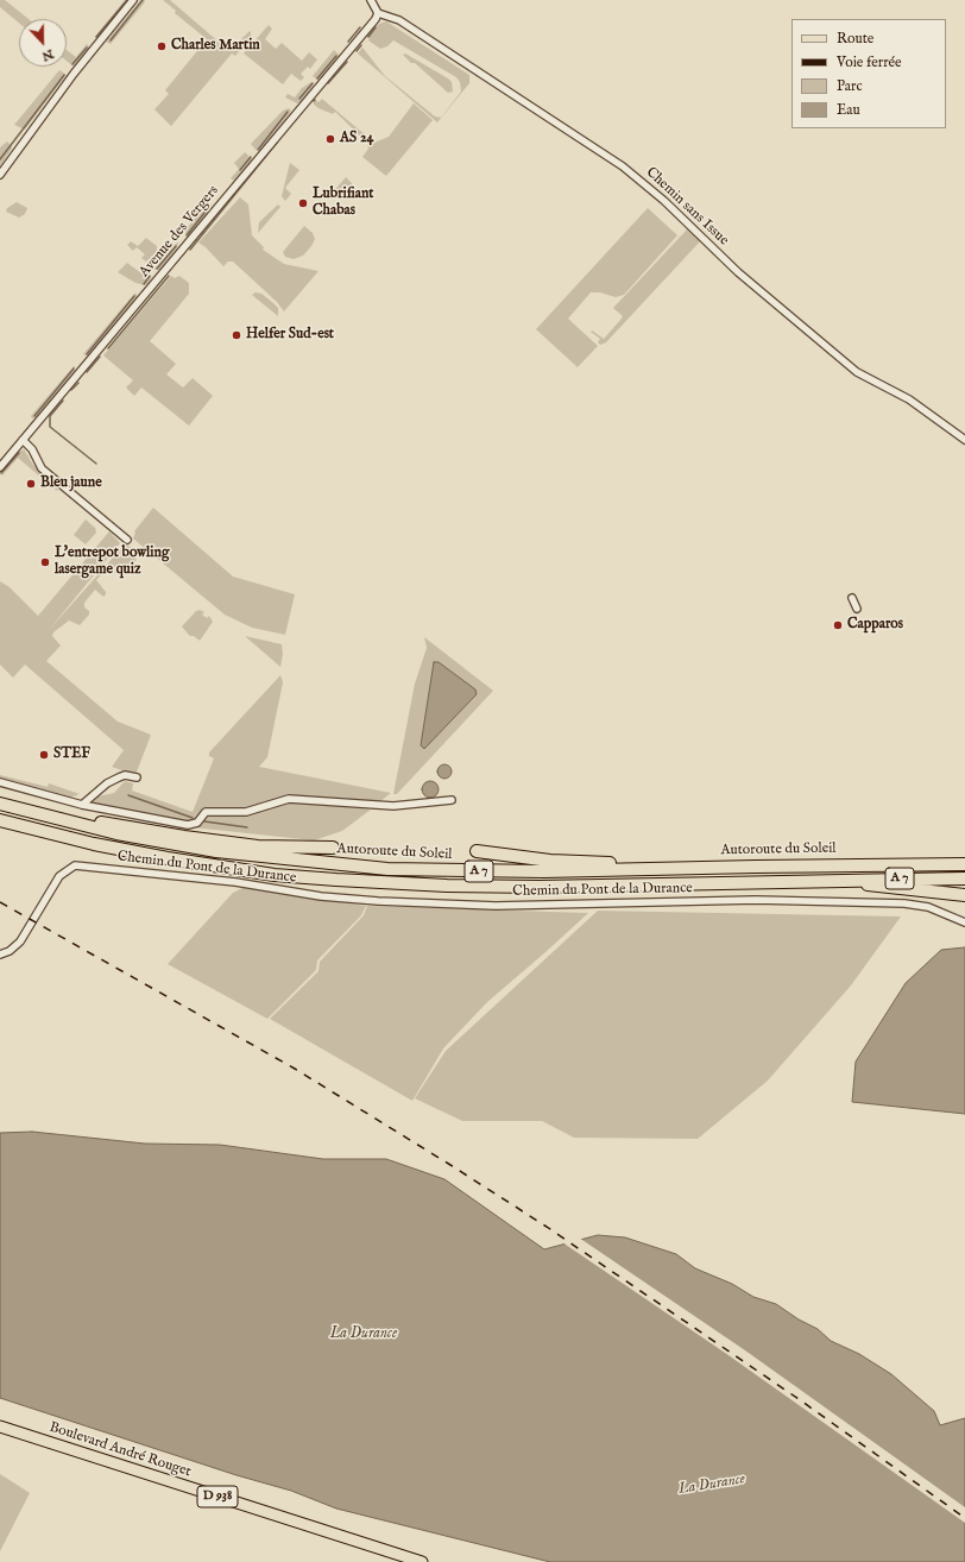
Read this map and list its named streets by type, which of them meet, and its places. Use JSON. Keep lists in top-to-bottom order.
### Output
{
  "streets": {
    "highway": ["Autoroute du Soleil", "A 7"],
    "main road": ["Boulevard André Rouget", "D 938"],
    "street": ["Chemin sans Issue", "Avenue des Vergers", "Chemin du Pont de la Durance"]
  },
  "crossings": [
    ["Chemin sans Issue", "Avenue des Vergers"]
  ],
  "water": ["La Durance"],
  "places": [
    "Charles Martin",
    "AS 24",
    "Lubrifiant Chabas",
    "Helfer Sud-est",
    "Bleu jaune",
    "L'entrepot bowling lasergame quiz",
    "Capparos",
    "STEF"
  ],
  "legend": [
    "Route",
    "Voie ferrée",
    "Parc",
    "Eau"
  ],
  "north": "bottom"
}
